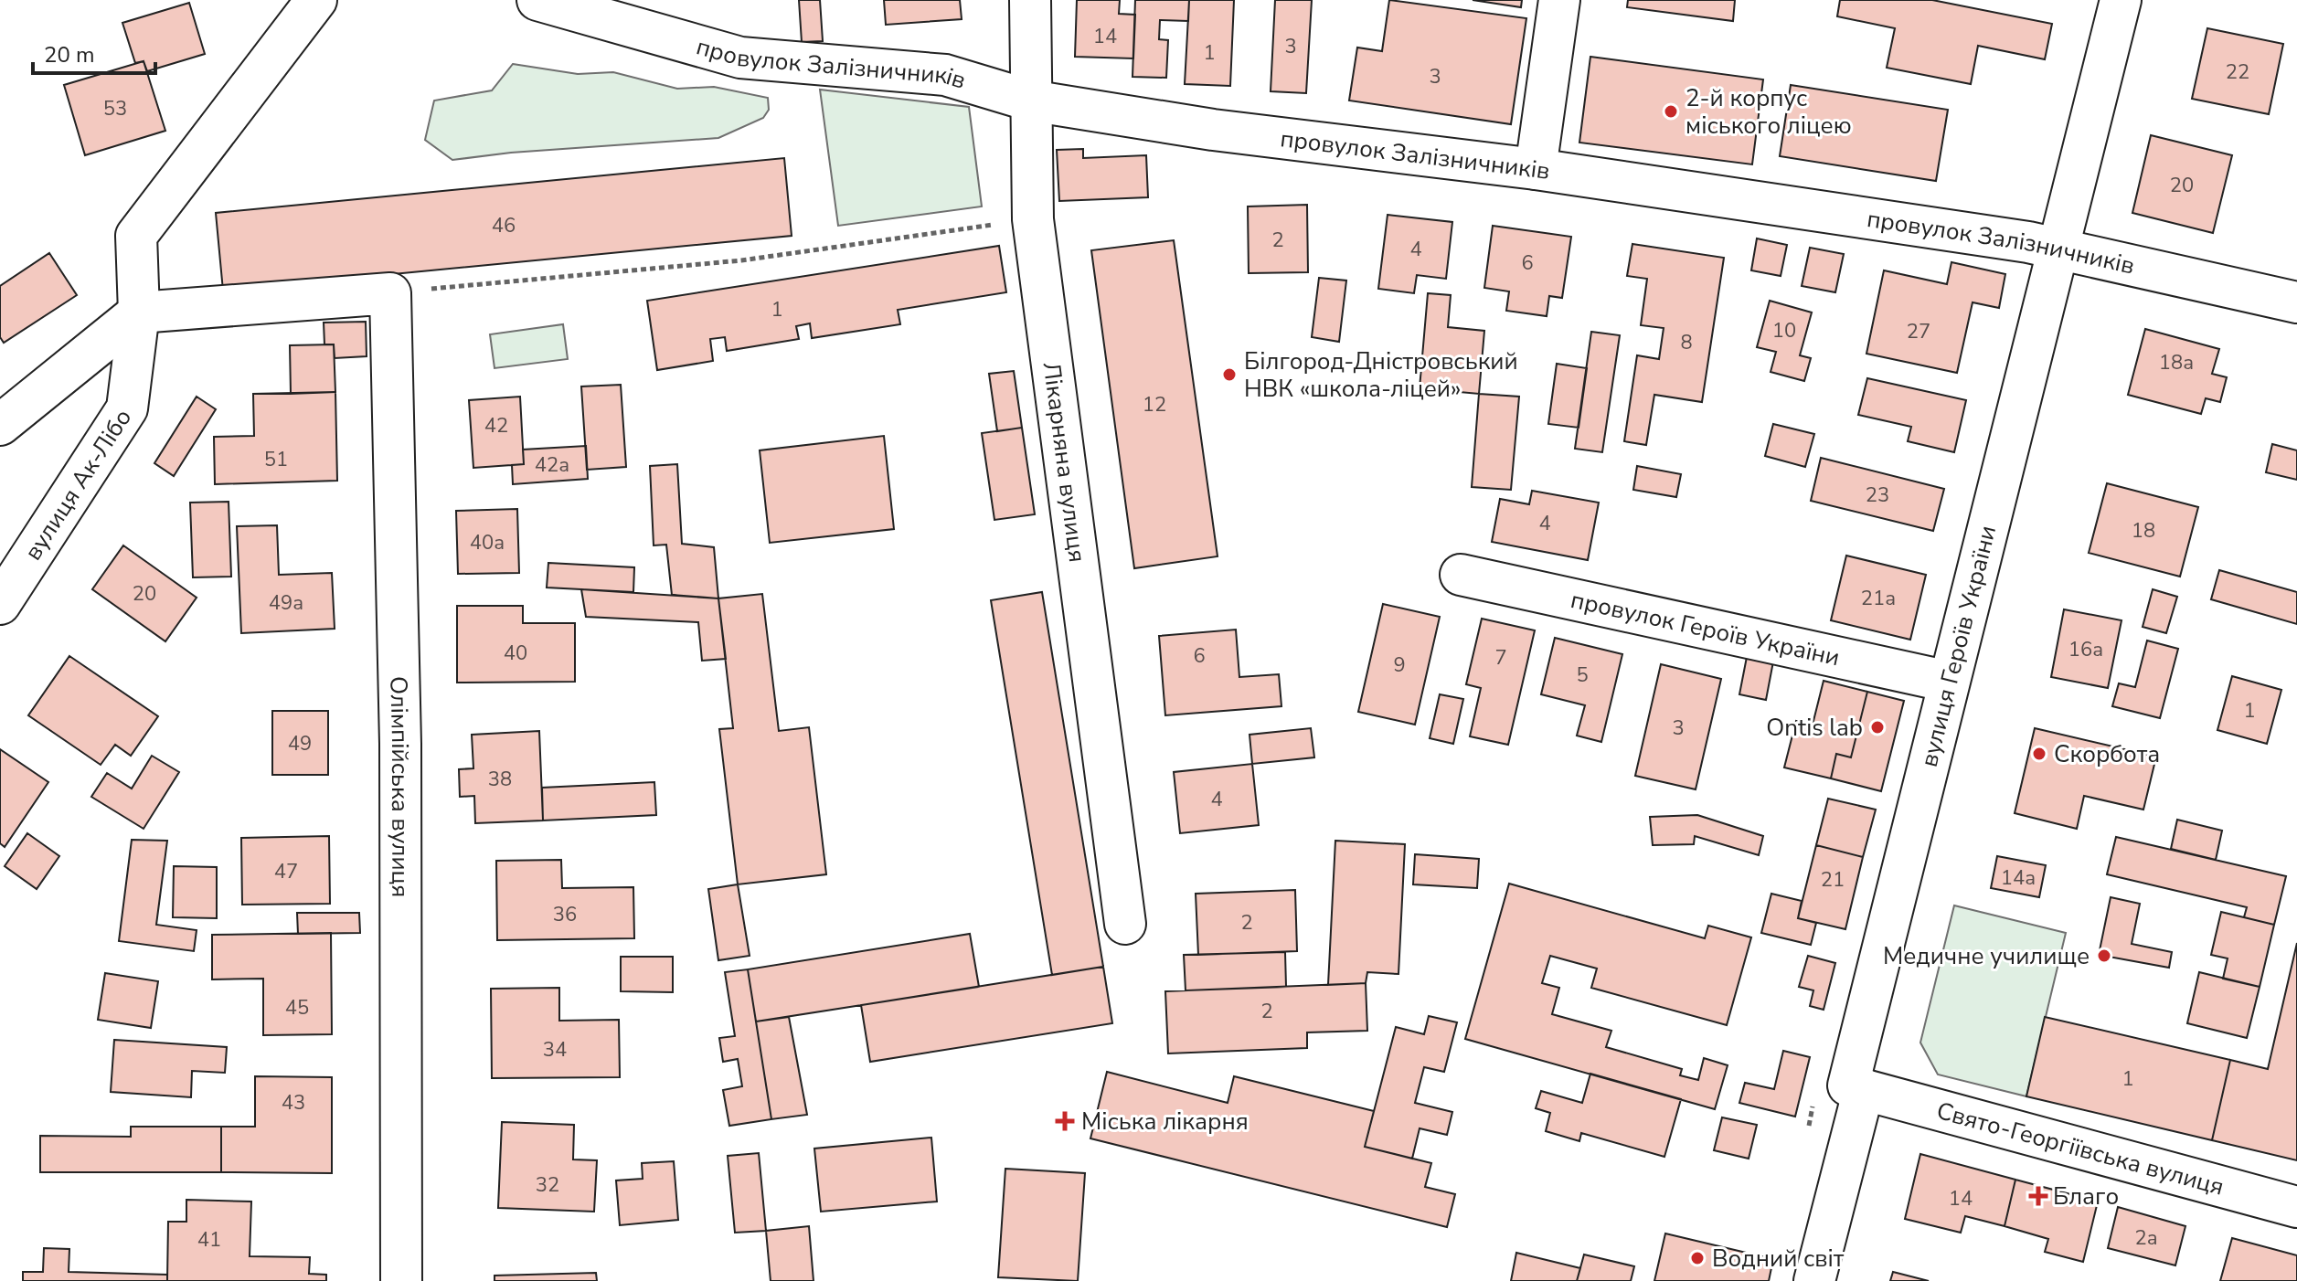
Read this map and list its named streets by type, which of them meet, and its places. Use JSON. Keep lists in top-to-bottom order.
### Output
{
  "streets": {
    "street": [
      "провулок Залізничників",
      "Лікарняна вулиця",
      "вулиця Ак-Лібо",
      "провулок Героїв України",
      "вулиця Героїв України",
      "Олімпійська вулиця",
      "Свято-Георгіївська вулиця"
    ]
  },
  "crossings": [
    ["провулок Залізничників", "Лікарняна вулиця"],
    ["провулок Залізничників", "вулиця Героїв України"],
    ["провулок Героїв України", "вулиця Героїв України"],
    ["вулиця Героїв України", "Свято-Георгіївська вулиця"]
  ],
  "places": {
    "other": [
      "2-й корпус міського ліцею",
      "Білгород-Дністровський НВК «школа-ліцей»",
      "Ontis lab",
      "Скорбота",
      "Медичне училище",
      "Водний світ"
    ],
    "health": ["Міська лікарня", "Благо"]
  },
  "house_numbers": [
    "14",
    "3",
    "1",
    "22",
    "3",
    "53",
    "20",
    "46",
    "2",
    "4",
    "6",
    "1",
    "10",
    "27",
    "8",
    "18а",
    "12",
    "42",
    "51",
    "42а",
    "23",
    "4",
    "18",
    "40а",
    "20",
    "21а",
    "49а",
    "16а",
    "40",
    "6",
    "7",
    "9",
    "5",
    "1",
    "3",
    "49",
    "38",
    "4",
    "47",
    "14а",
    "21",
    "36",
    "2",
    "45",
    "2",
    "34",
    "1",
    "43",
    "32",
    "14",
    "2а",
    "41"
  ],
  "scale_bar": "20 m"
}
